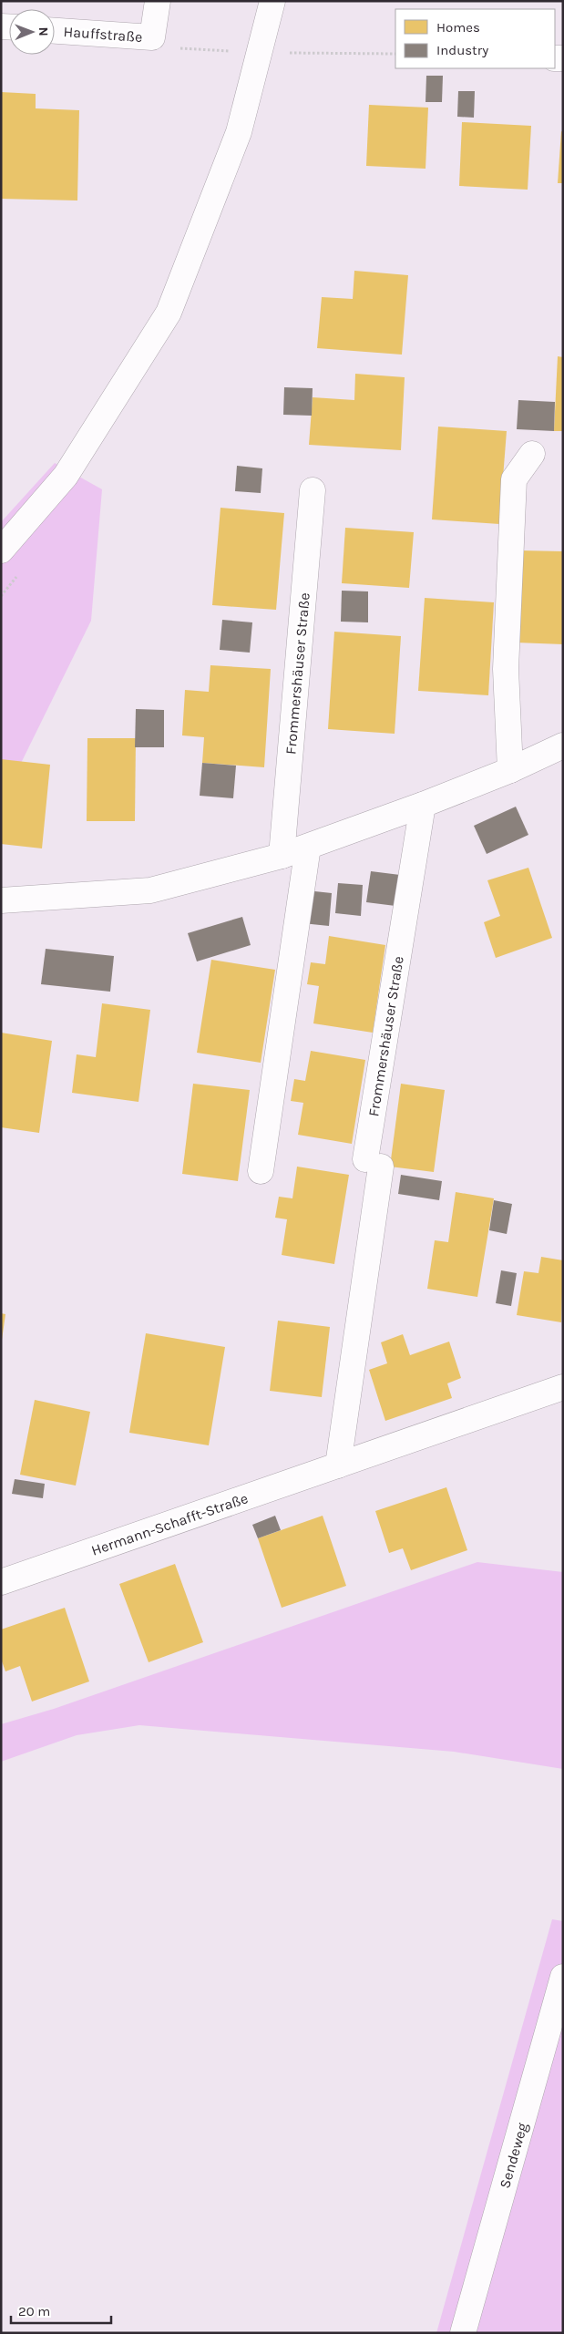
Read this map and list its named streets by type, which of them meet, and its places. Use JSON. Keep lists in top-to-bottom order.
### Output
{
  "streets": {
    "street": [
      "Hauffstraße",
      "Frommershäuser Straße",
      "Hermann-Schafft-Straße",
      "Sendeweg"
    ]
  },
  "crossings": [
    ["Frommershäuser Straße", "Hermann-Schafft-Straße"]
  ],
  "legend": ["Homes", "Industry"],
  "scale_bar": "20 m",
  "north": "right"
}
